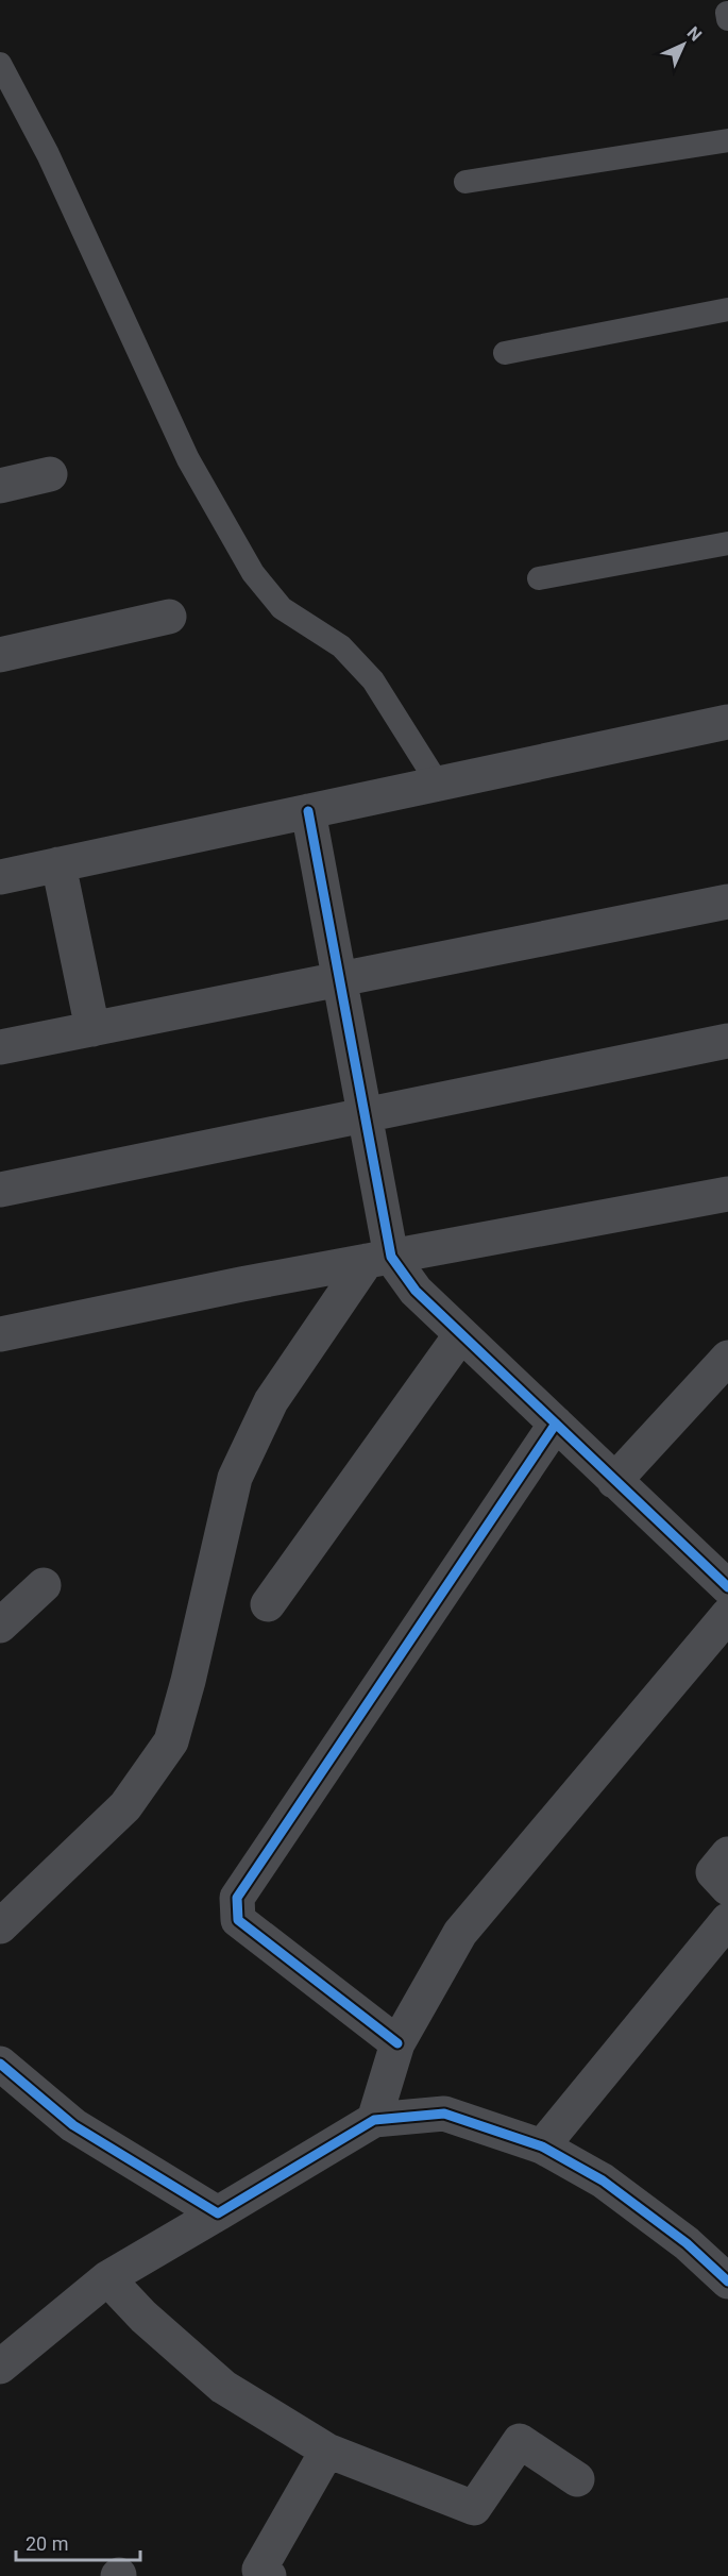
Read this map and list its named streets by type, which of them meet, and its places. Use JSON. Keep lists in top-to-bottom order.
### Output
{
  "scale_bar": "20 m",
  "north": "top right"
}
